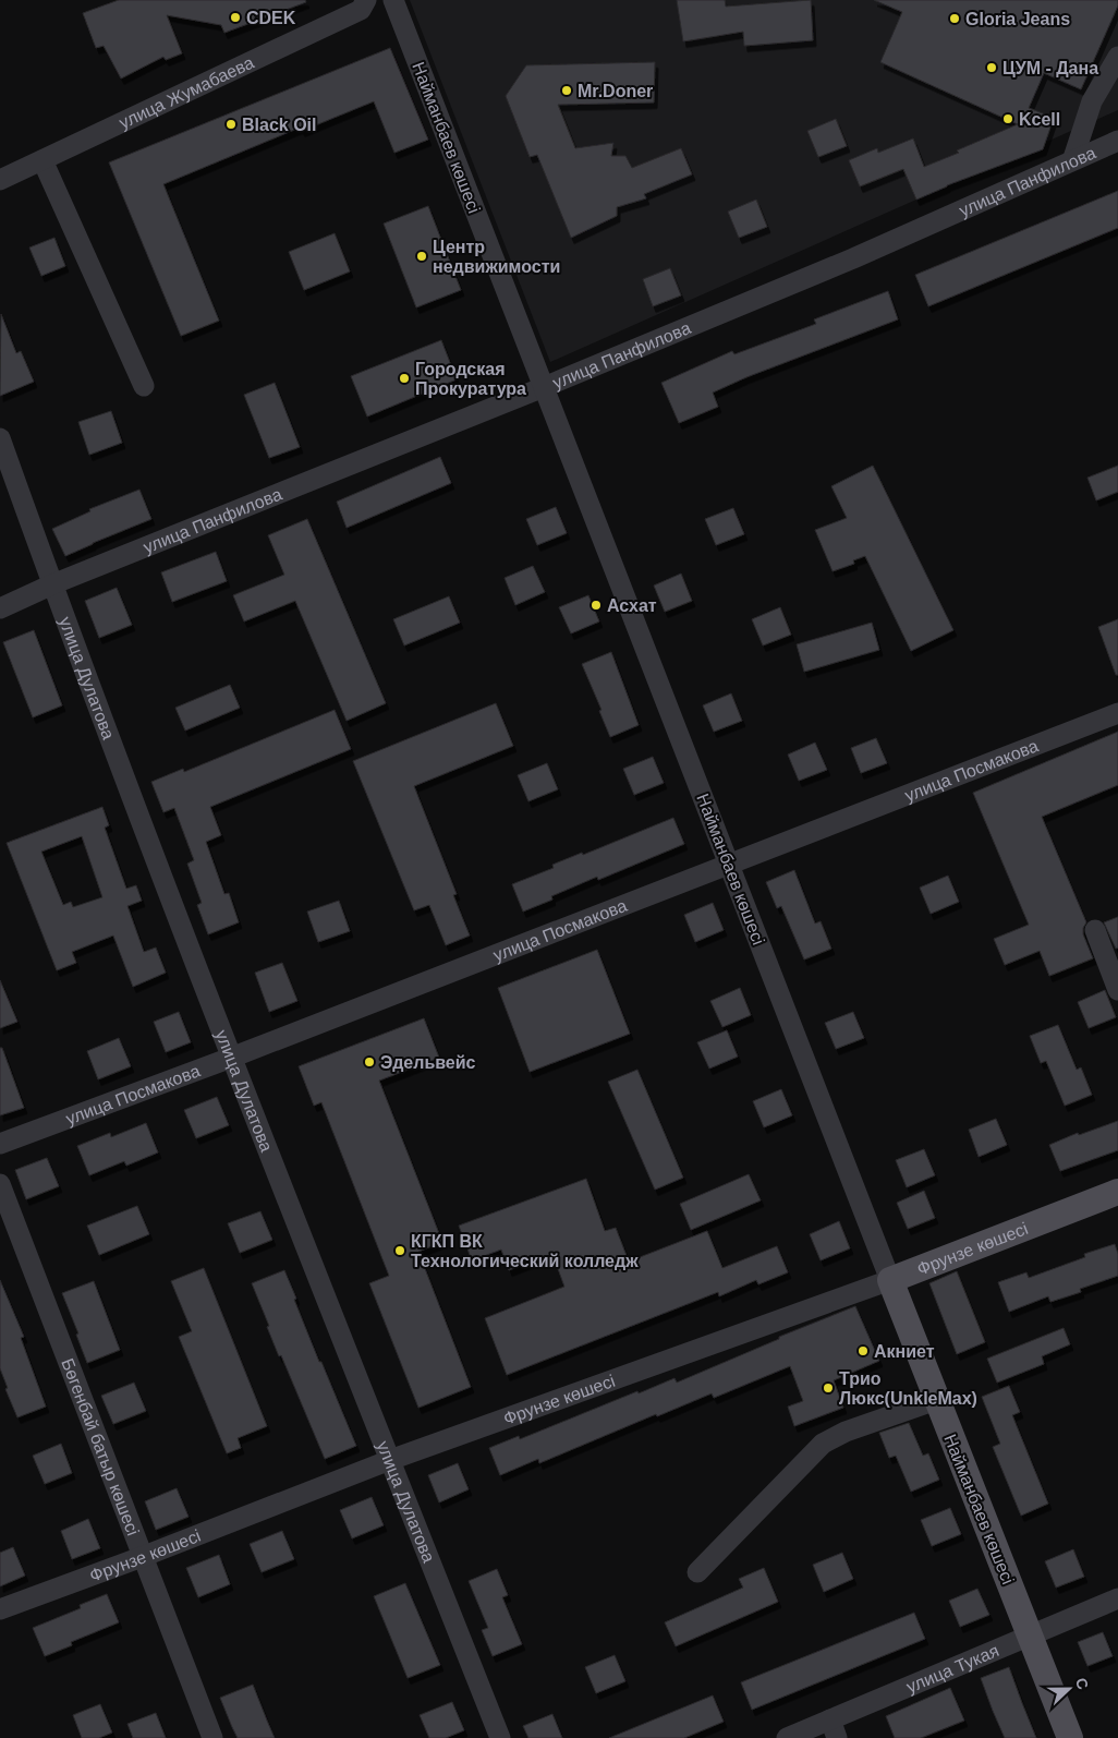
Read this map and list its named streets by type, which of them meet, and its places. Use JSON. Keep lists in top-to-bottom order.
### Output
{
  "streets": {
    "main road": ["Найманбаев көшесі", "Фрунзе көшесі"],
    "street": [
      "улица Жумабаева",
      "улица Панфилова",
      "улица Дулатова",
      "улица Посмакова",
      "Бөгенбай батыр көшесі",
      "улица Тукая"
    ]
  },
  "crossings": [
    ["Найманбаев көшесі", "улица Панфилова"],
    ["Найманбаев көшесі", "улица Посмакова"],
    ["Найманбаев көшесі", "Фрунзе көшесі"],
    ["Найманбаев көшесі", "улица Тукая"],
    ["улица Панфилова", "улица Дулатова"],
    ["улица Дулатова", "улица Посмакова"],
    ["улица Дулатова", "Фрунзе көшесі"],
    ["Фрунзе көшесі", "Бөгенбай батыр көшесі"]
  ],
  "places": [
    "CDEK",
    "Gloria Jeans",
    "ЦУМ - Дана",
    "Mr.Doner",
    "Kcell",
    "Black Oil",
    "Центр недвижимости",
    "Городская Прокуратура",
    "Асхат",
    "Эдельвейс",
    "КГКП ВК Технологический колледж",
    "Акниет",
    "Трио Люкс(UnkleMax)"
  ],
  "north": "right"
}
